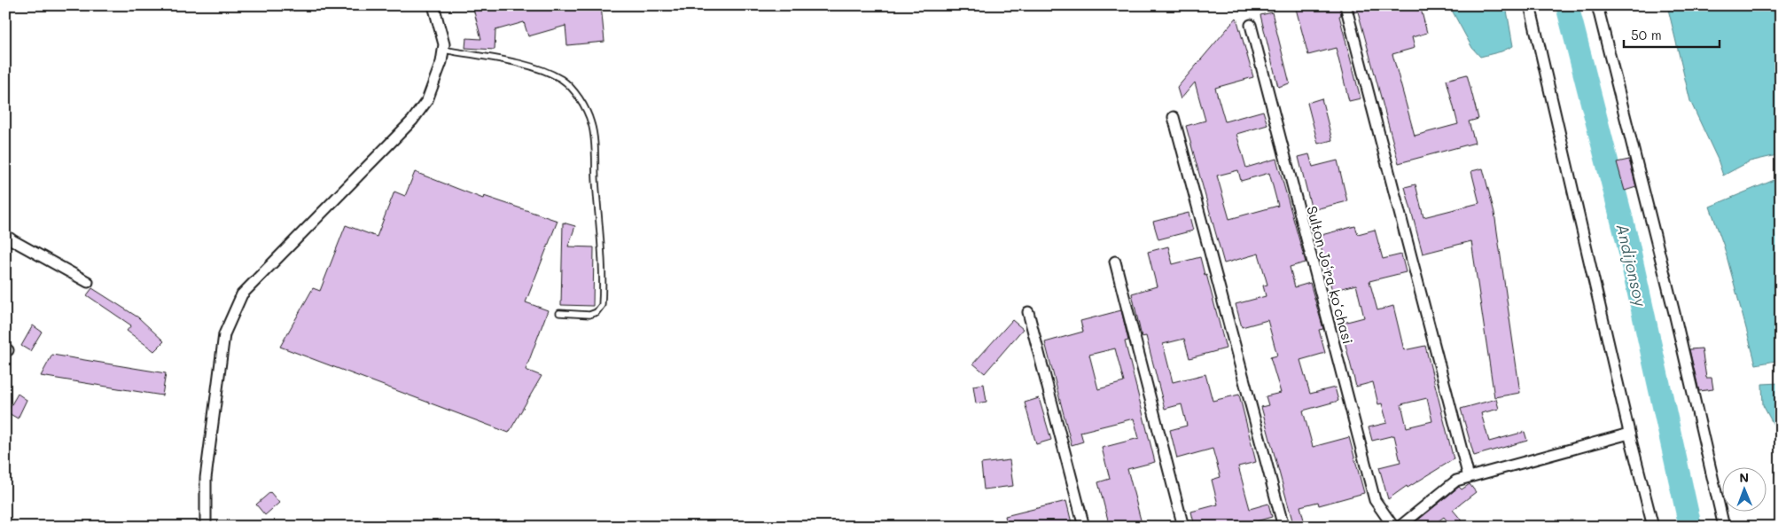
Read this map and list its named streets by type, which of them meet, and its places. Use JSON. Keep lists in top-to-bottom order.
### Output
{
  "streets": {
    "street": ["Sulton Joʻra koʻchasi"]
  },
  "water": ["Andijonsoy"],
  "scale_bar": "50 m",
  "north": "top"
}
